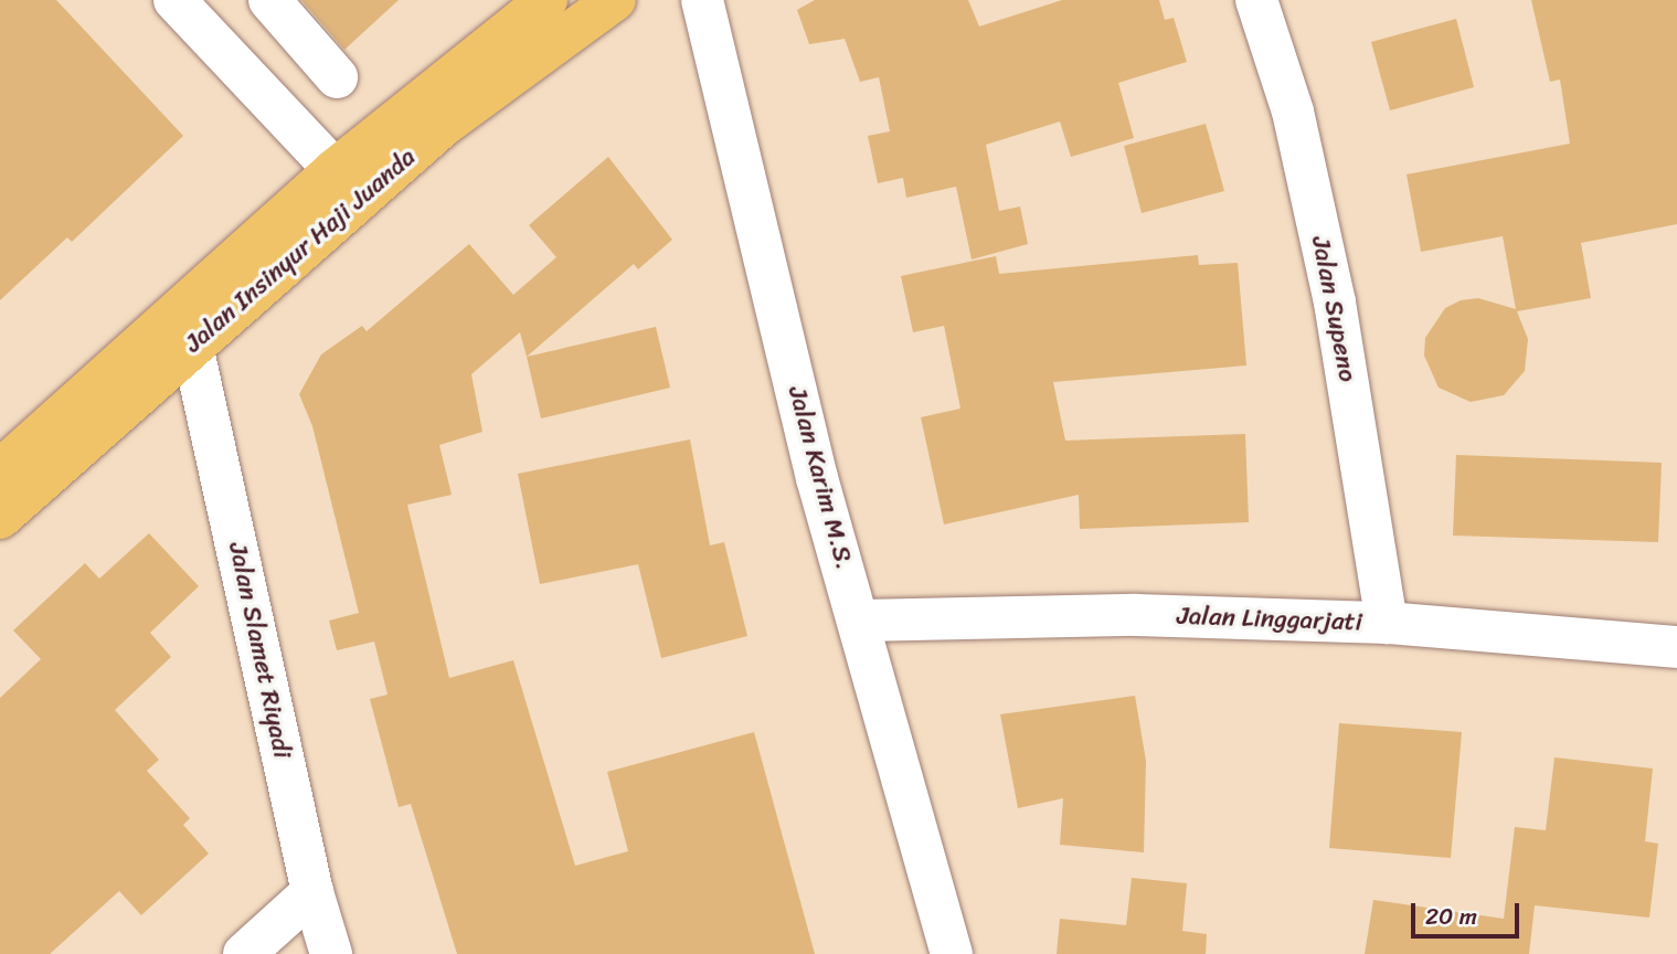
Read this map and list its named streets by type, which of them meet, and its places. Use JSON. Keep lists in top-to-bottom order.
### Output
{
  "streets": {
    "main road": ["Jalan Insinyur Haji Juanda"],
    "street": [
      "Jalan Supeno",
      "Jalan Karim M.S.",
      "Jalan Linggarjati",
      "Jalan Slamet Riyadi"
    ]
  },
  "crossings": [
    ["Jalan Insinyur Haji Juanda", "Jalan Slamet Riyadi"],
    ["Jalan Supeno", "Jalan Linggarjati"],
    ["Jalan Karim M.S.", "Jalan Linggarjati"]
  ],
  "scale_bar": "20 m"
}
